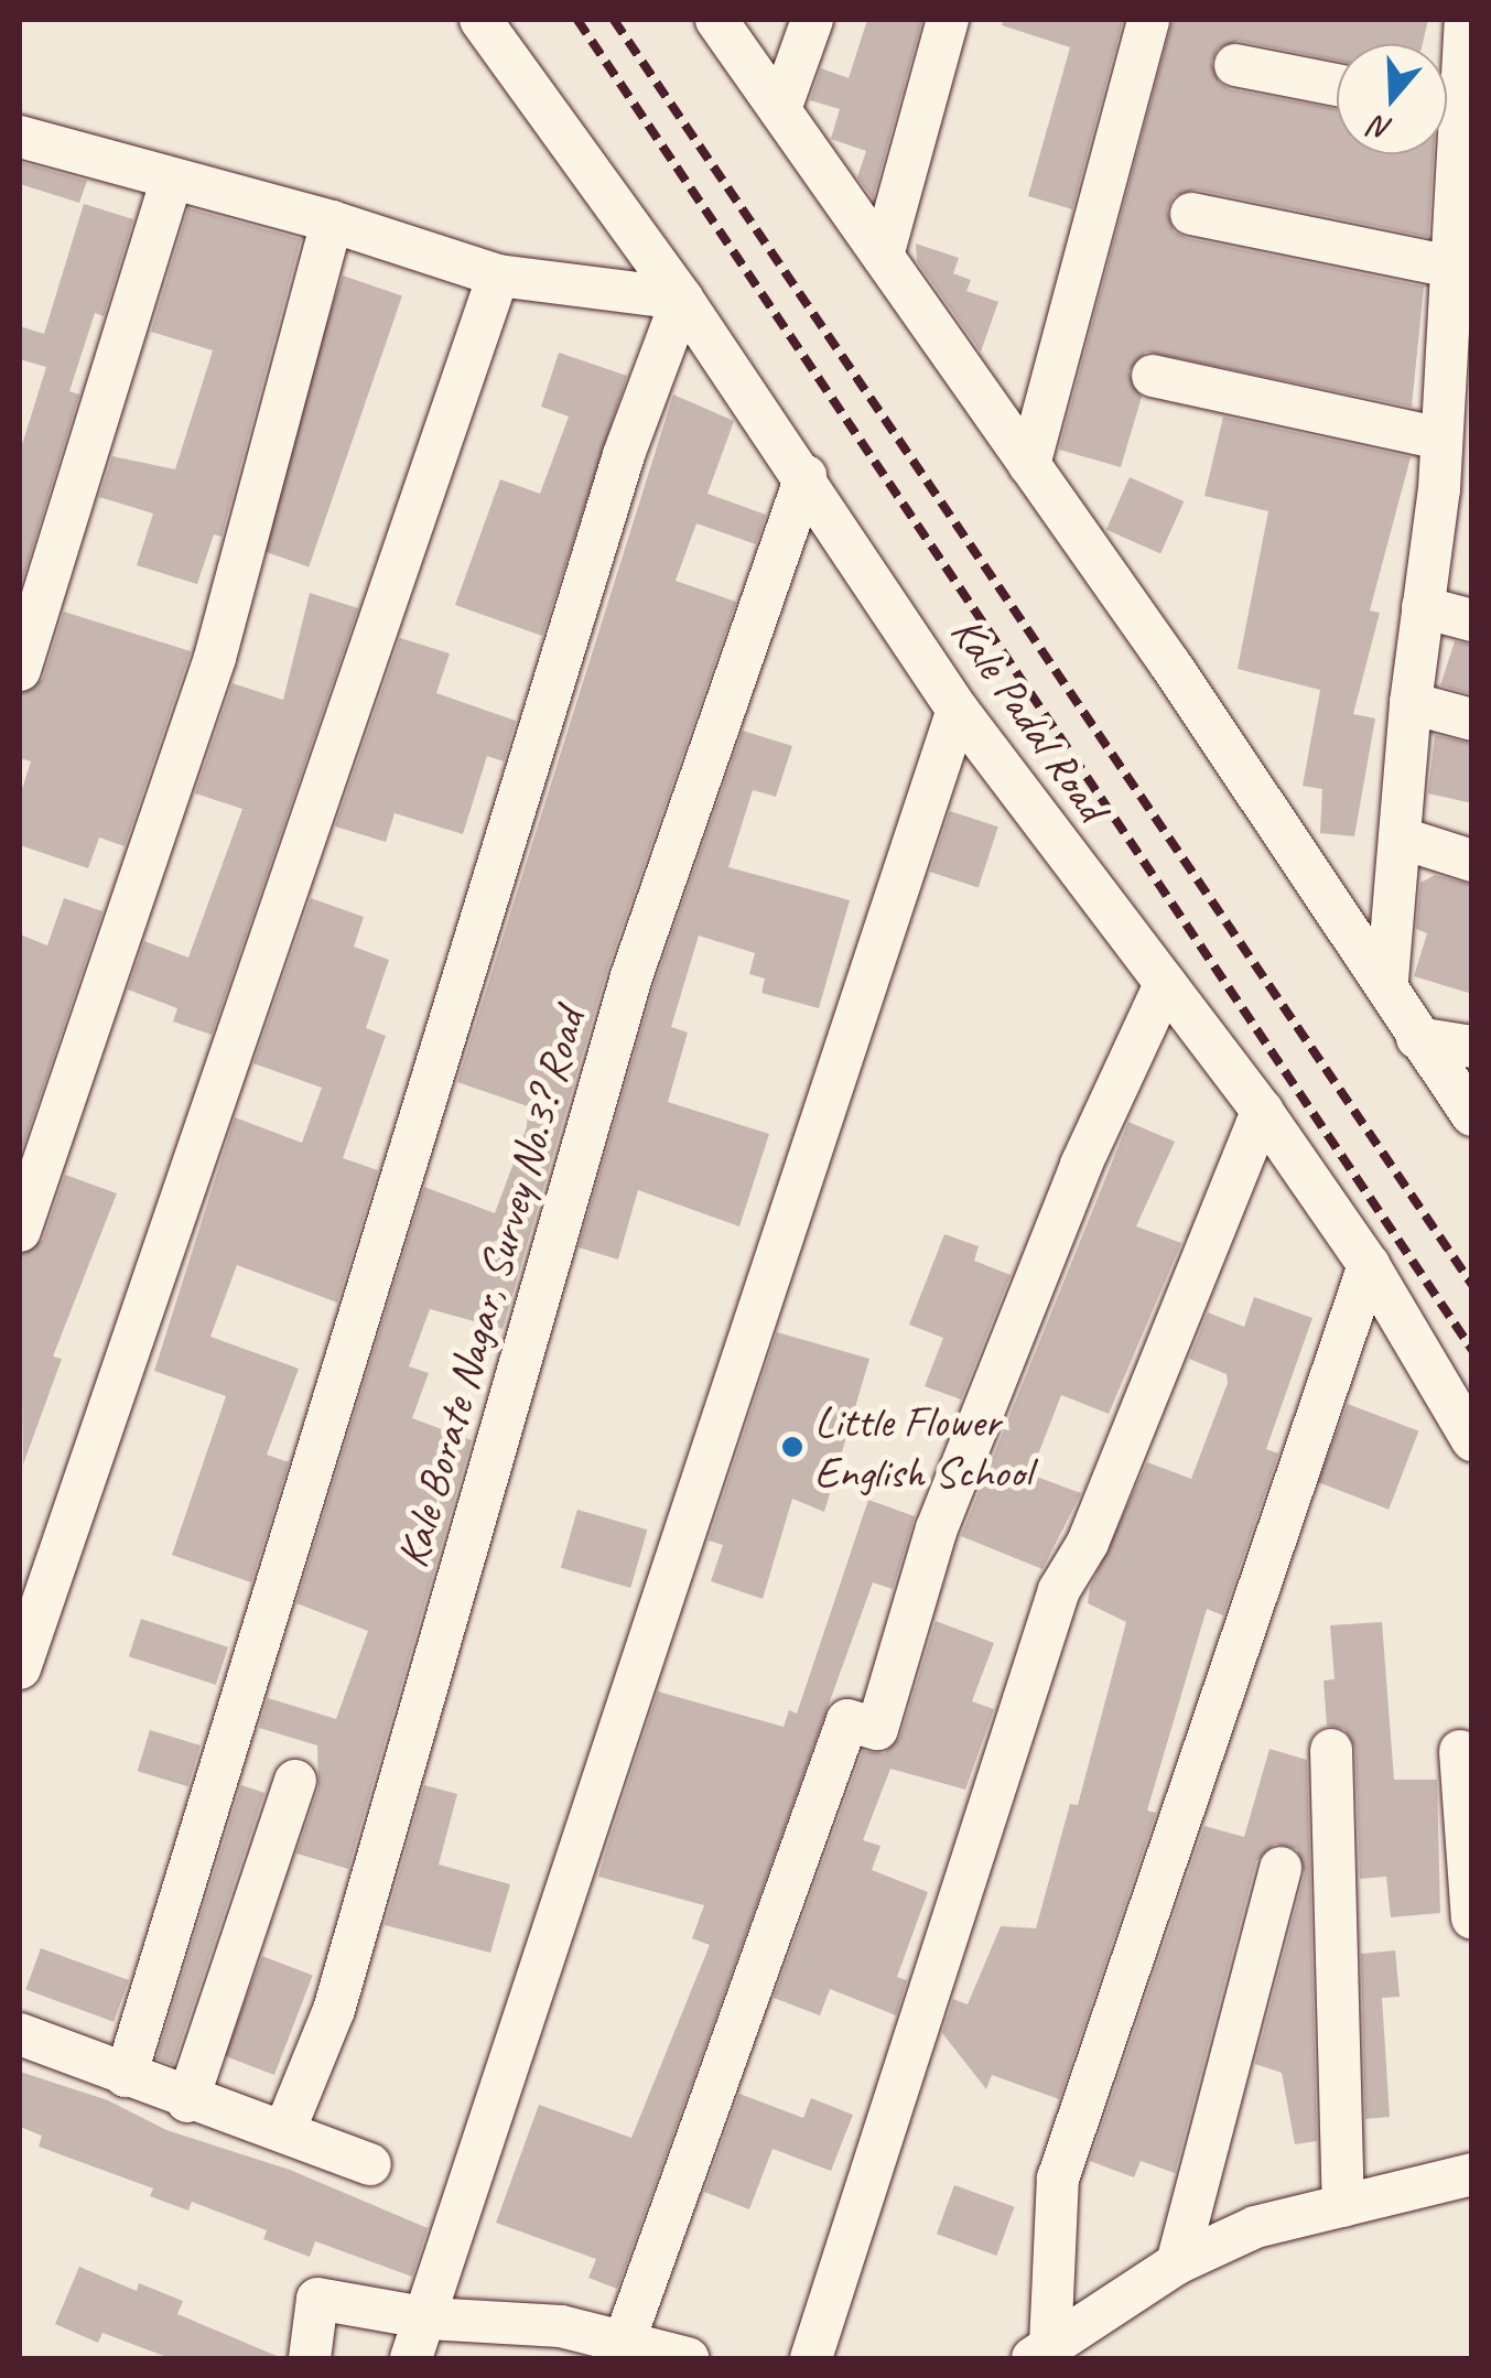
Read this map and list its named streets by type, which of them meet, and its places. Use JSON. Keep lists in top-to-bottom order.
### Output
{
  "streets": {
    "street": ["Kale Padal Road", "Kale Borate Nagar, Survey No.3? Road"]
  },
  "crossings": [
    ["Kale Padal Road", "Kale Borate Nagar, Survey No.3? Road"]
  ],
  "places": ["Little Flower English School"],
  "north": "bottom"
}
